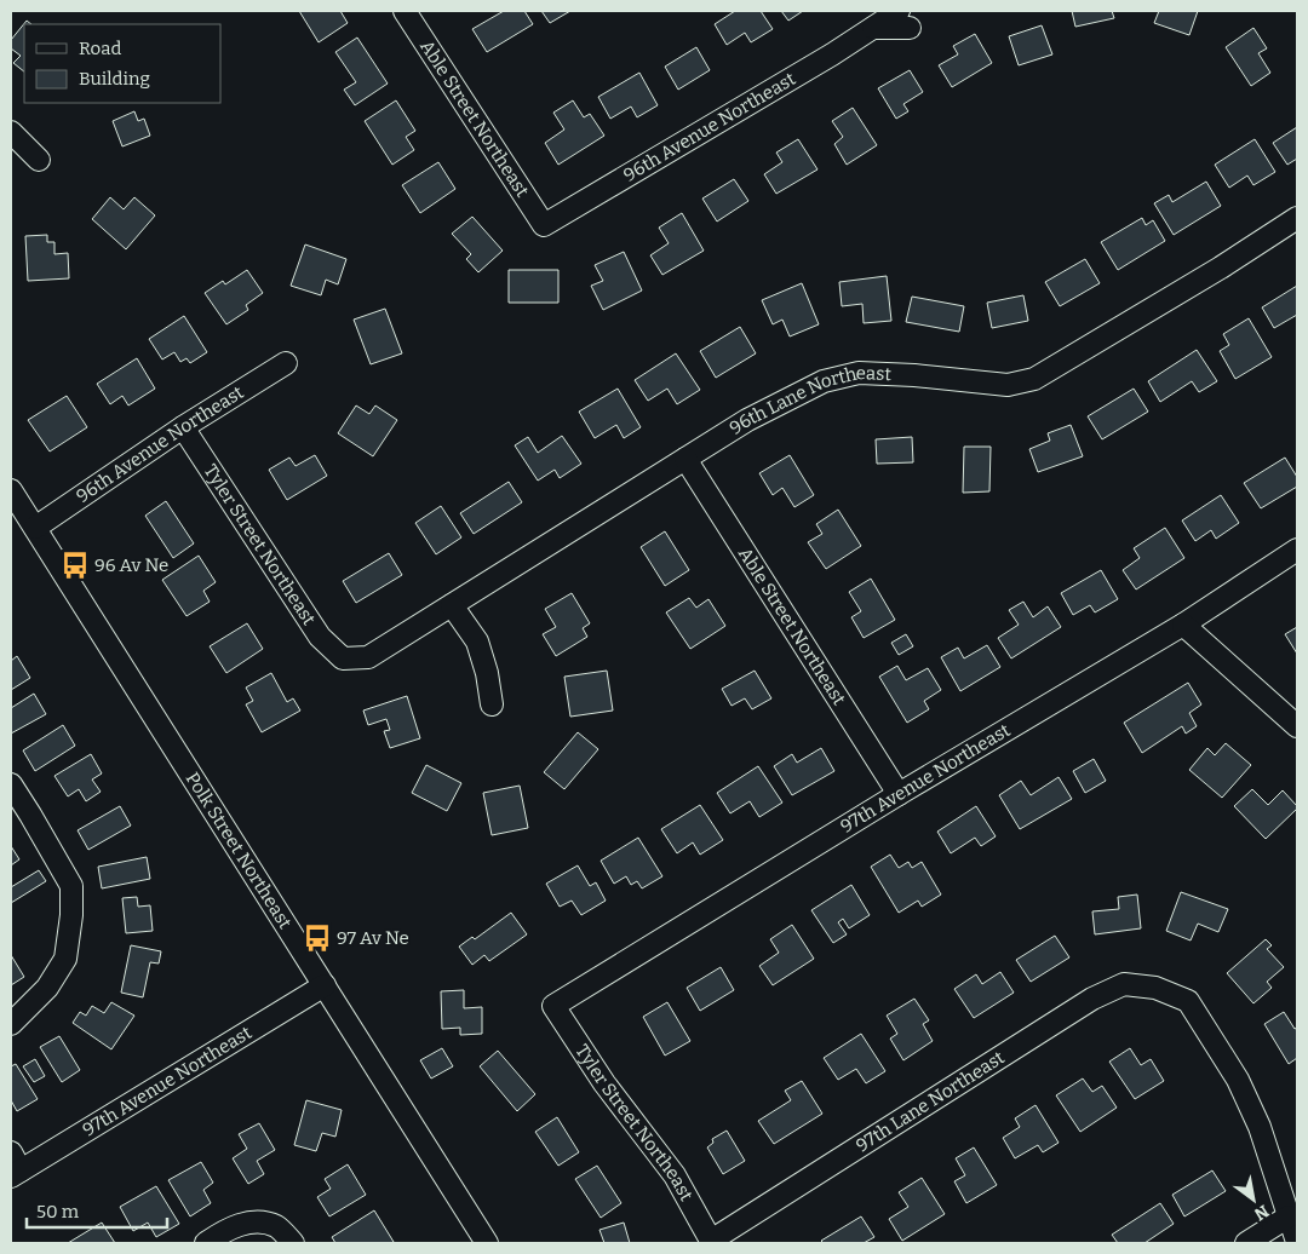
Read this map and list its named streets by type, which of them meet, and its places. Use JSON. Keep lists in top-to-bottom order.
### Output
{
  "streets": {
    "street": [
      "Able Street Northeast",
      "96th Avenue Northeast",
      "96th Lane Northeast",
      "Tyler Street Northeast",
      "97th Avenue Northeast",
      "Polk Street Northeast",
      "97th Lane Northeast"
    ]
  },
  "crossings": [
    ["Able Street Northeast", "96th Avenue Northeast"],
    ["Able Street Northeast", "96th Lane Northeast"],
    ["Able Street Northeast", "97th Avenue Northeast"],
    ["96th Avenue Northeast", "Tyler Street Northeast"],
    ["96th Avenue Northeast", "Polk Street Northeast"],
    ["96th Lane Northeast", "Tyler Street Northeast"],
    ["Tyler Street Northeast", "97th Avenue Northeast"],
    ["Tyler Street Northeast", "97th Lane Northeast"],
    ["97th Avenue Northeast", "Polk Street Northeast"]
  ],
  "places": {
    "bus stop": ["96 Av Ne", "97 Av Ne"]
  },
  "legend": ["Road", "Building"],
  "scale_bar": "50 m",
  "north": "bottom right"
}
